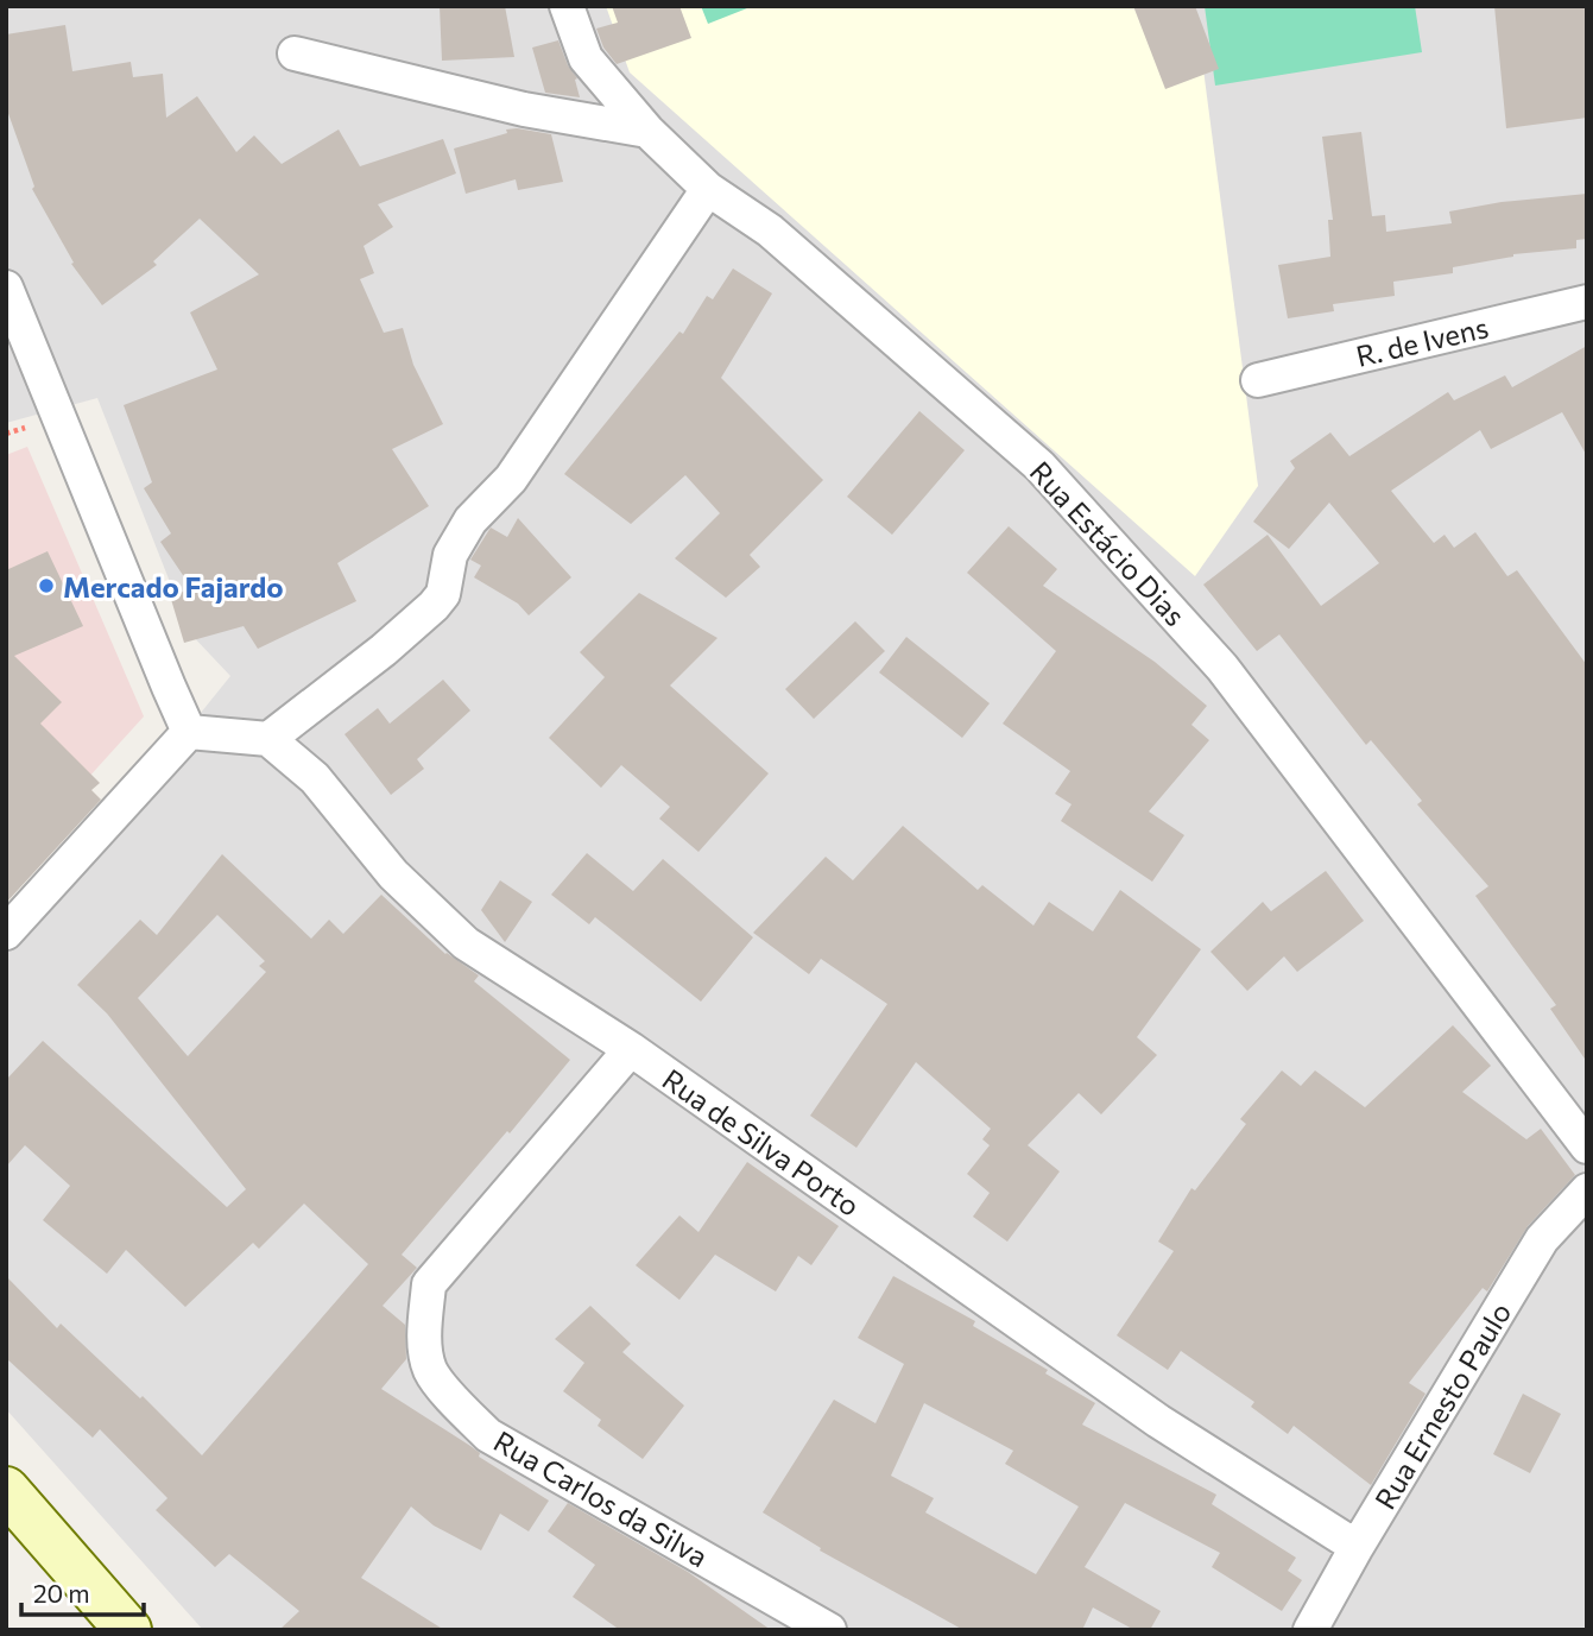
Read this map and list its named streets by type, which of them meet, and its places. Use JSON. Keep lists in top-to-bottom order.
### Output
{
  "streets": {
    "street": [
      "R. de Ivens",
      "Rua Estácio Dias",
      "Rua de Silva Porto",
      "Rua Ernesto Paulo",
      "Rua Carlos da Silva"
    ]
  },
  "crossings": [
    ["Rua de Silva Porto", "Rua Ernesto Paulo"],
    ["Rua de Silva Porto", "Rua Carlos da Silva"]
  ],
  "places": ["Mercado Fajardo"],
  "scale_bar": "20 m"
}
